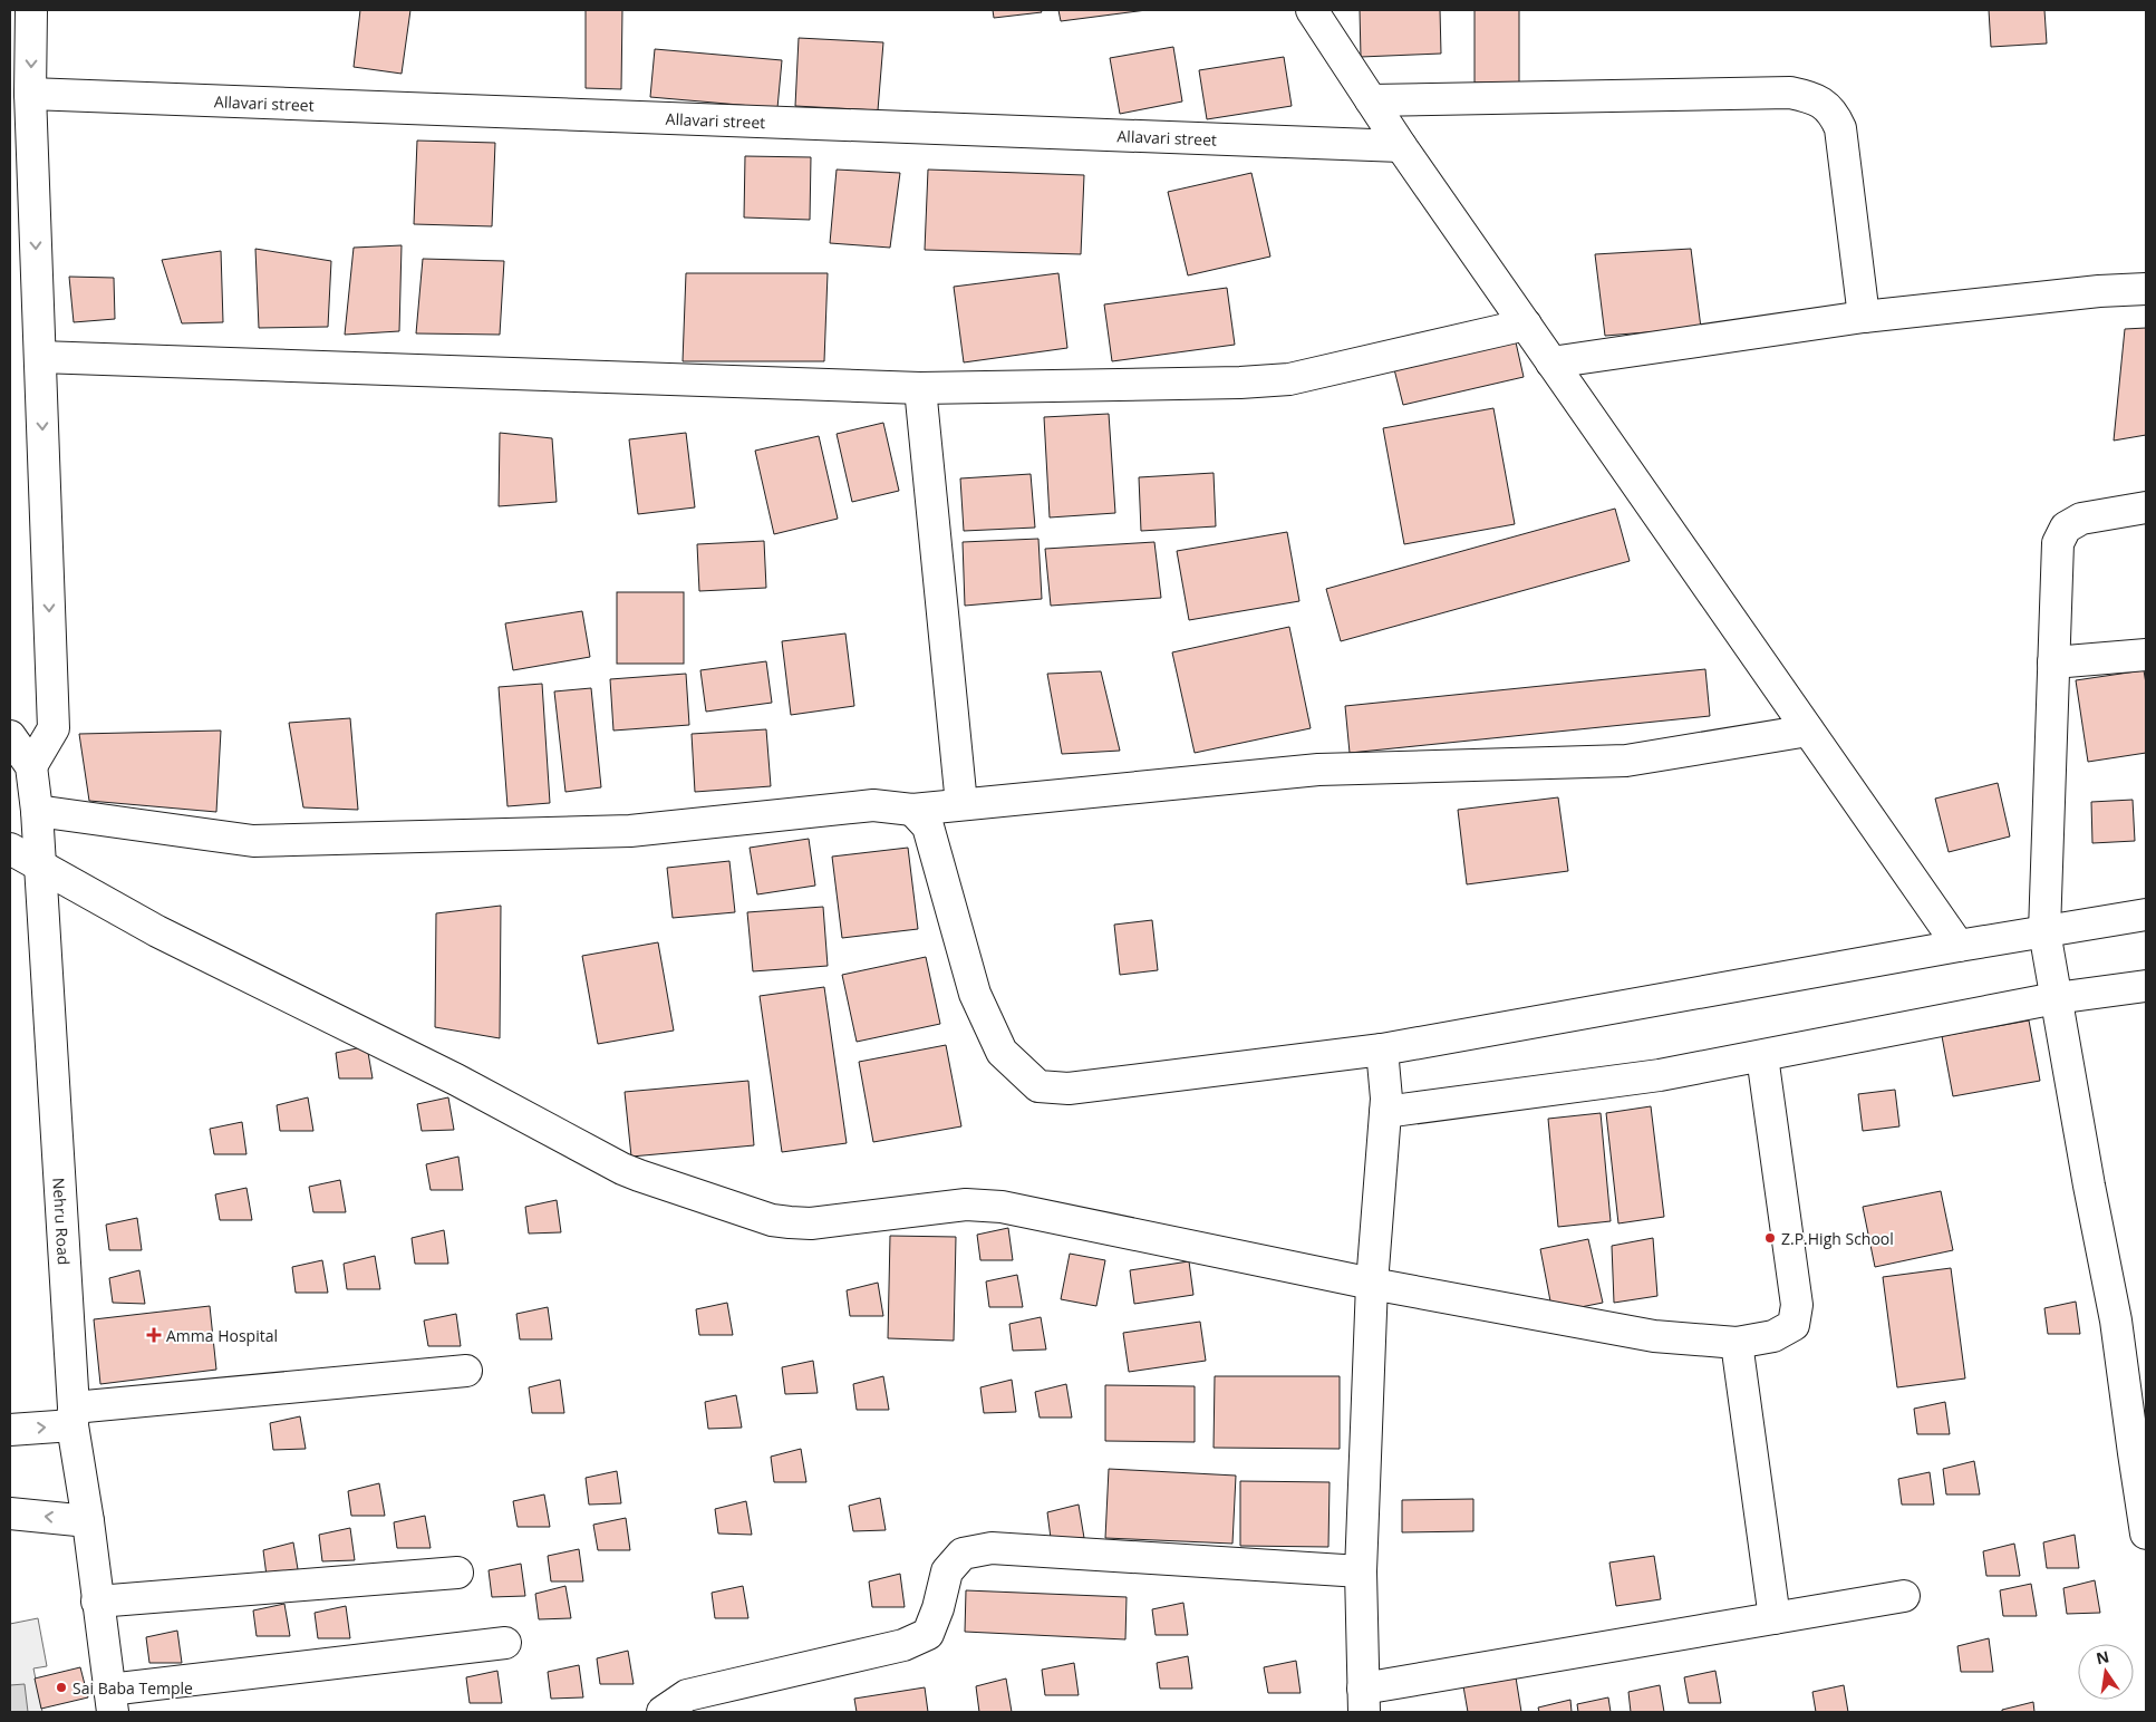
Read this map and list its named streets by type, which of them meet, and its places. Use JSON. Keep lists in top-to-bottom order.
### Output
{
  "streets": {
    "street": ["Allavari street", "Nehru Road"]
  },
  "places": {
    "other": ["Z.P.High School", "Sai Baba Temple"],
    "health": ["Amma Hospital"]
  },
  "north": "top"
}
